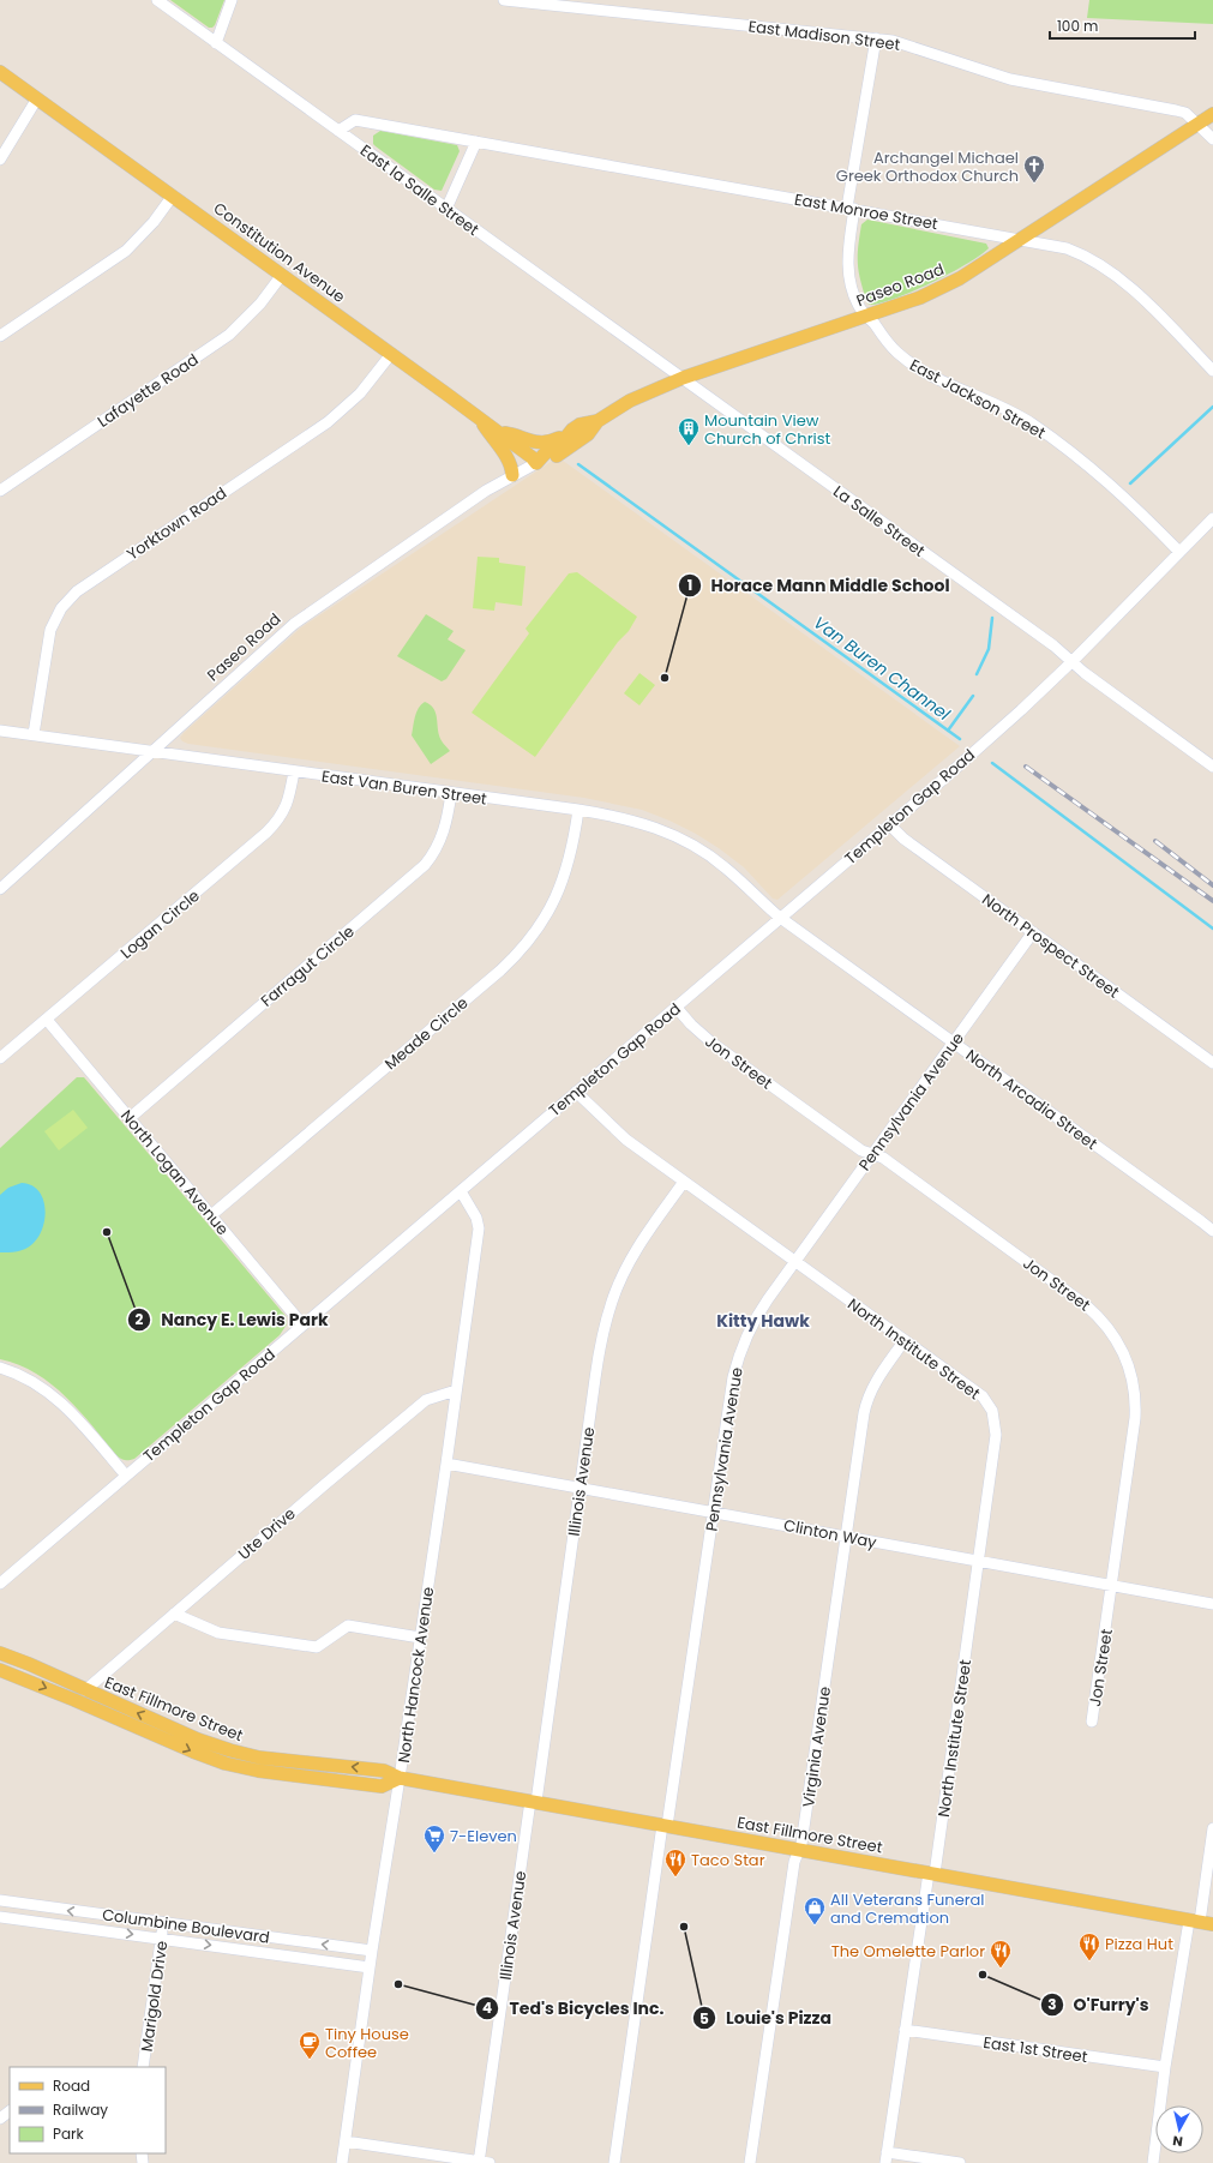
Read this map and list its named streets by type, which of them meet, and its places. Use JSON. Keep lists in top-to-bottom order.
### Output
{
  "streets": {
    "main road": ["Constitution Avenue", "Paseo Road", "East Fillmore Street"],
    "street": [
      "East Madison Street",
      "East la Salle Street",
      "East Monroe Street",
      "Lafayette Road",
      "East Jackson Street",
      "La Salle Street",
      "Yorktown Road",
      "East Van Buren Street",
      "Templeton Gap Road",
      "Logan Circle",
      "North Prospect Street",
      "Farragut Circle",
      "Meade Circle",
      "Jon Street",
      "North Arcadia Street",
      "Pennsylvania Avenue",
      "North Logan Avenue",
      "North Institute Street",
      "Illinois Avenue",
      "Ute Drive",
      "Clinton Way",
      "North Hancock Avenue",
      "Virginia Avenue",
      "Columbine Boulevard",
      "Marigold Drive",
      "East 1st Street"
    ]
  },
  "crossings": [
    ["East Madison Street", "Paseo Road"],
    ["East Madison Street", "East Jackson Street"],
    ["East la Salle Street", "East Monroe Street"],
    ["East la Salle Street", "Paseo Road"],
    ["East la Salle Street", "La Salle Street"],
    ["East Monroe Street", "Paseo Road"],
    ["East Monroe Street", "East Jackson Street"],
    ["Constitution Avenue", "Paseo Road"],
    ["Constitution Avenue", "Lafayette Road"],
    ["Constitution Avenue", "Yorktown Road"],
    ["Paseo Road", "East Jackson Street"],
    ["Paseo Road", "La Salle Street"],
    ["Paseo Road", "East Van Buren Street"],
    ["East Jackson Street", "Templeton Gap Road"],
    ["La Salle Street", "Templeton Gap Road"],
    ["Yorktown Road", "East Van Buren Street"],
    ["East Van Buren Street", "Templeton Gap Road"],
    ["East Van Buren Street", "Logan Circle"],
    ["East Van Buren Street", "Farragut Circle"],
    ["East Van Buren Street", "Meade Circle"],
    ["East Van Buren Street", "North Arcadia Street"],
    ["Templeton Gap Road", "North Prospect Street"],
    ["Templeton Gap Road", "Jon Street"],
    ["Templeton Gap Road", "North Arcadia Street"],
    ["Templeton Gap Road", "North Logan Avenue"],
    ["Templeton Gap Road", "North Institute Street"],
    ["Templeton Gap Road", "North Hancock Avenue"],
    ["Logan Circle", "North Logan Avenue"],
    ["North Prospect Street", "Pennsylvania Avenue"],
    ["Farragut Circle", "North Logan Avenue"],
    ["Meade Circle", "North Logan Avenue"],
    ["Jon Street", "Pennsylvania Avenue"],
    ["Jon Street", "Clinton Way"],
    ["North Arcadia Street", "Pennsylvania Avenue"],
    ["Pennsylvania Avenue", "North Institute Street"],
    ["Pennsylvania Avenue", "Clinton Way"],
    ["Pennsylvania Avenue", "East Fillmore Street"],
    ["North Institute Street", "Illinois Avenue"],
    ["North Institute Street", "Clinton Way"],
    ["North Institute Street", "East Fillmore Street"],
    ["North Institute Street", "Virginia Avenue"],
    ["North Institute Street", "East 1st Street"],
    ["Illinois Avenue", "Clinton Way"],
    ["Illinois Avenue", "East Fillmore Street"],
    ["Ute Drive", "North Hancock Avenue"],
    ["Ute Drive", "East Fillmore Street"],
    ["Clinton Way", "North Hancock Avenue"],
    ["Clinton Way", "Virginia Avenue"],
    ["North Hancock Avenue", "East Fillmore Street"],
    ["North Hancock Avenue", "Columbine Boulevard"],
    ["East Fillmore Street", "Virginia Avenue"],
    ["Columbine Boulevard", "Marigold Drive"]
  ],
  "districts": ["Kitty Hawk"],
  "water": ["Van Buren Channel"],
  "places": {
    "church": ["Archangel Michael Greek Orthodox Church"],
    "building": ["Mountain View Church of Christ"],
    "other": [
      "Horace Mann Middle School",
      "Nancy E. Lewis Park",
      "Louie's Pizza",
      "O'Furry's",
      "Ted's Bicycles Inc."
    ],
    "supermarket": ["7-Eleven"],
    "restaurant": ["Taco Star", "Pizza Hut", "The Omelette Parlor"],
    "shop": ["All Veterans Funeral and Cremation"],
    "cafe": ["Tiny House Coffee"]
  },
  "legend": ["Road", "Railway", "Park"],
  "scale_bar": "100 m",
  "north": "bottom"
}
